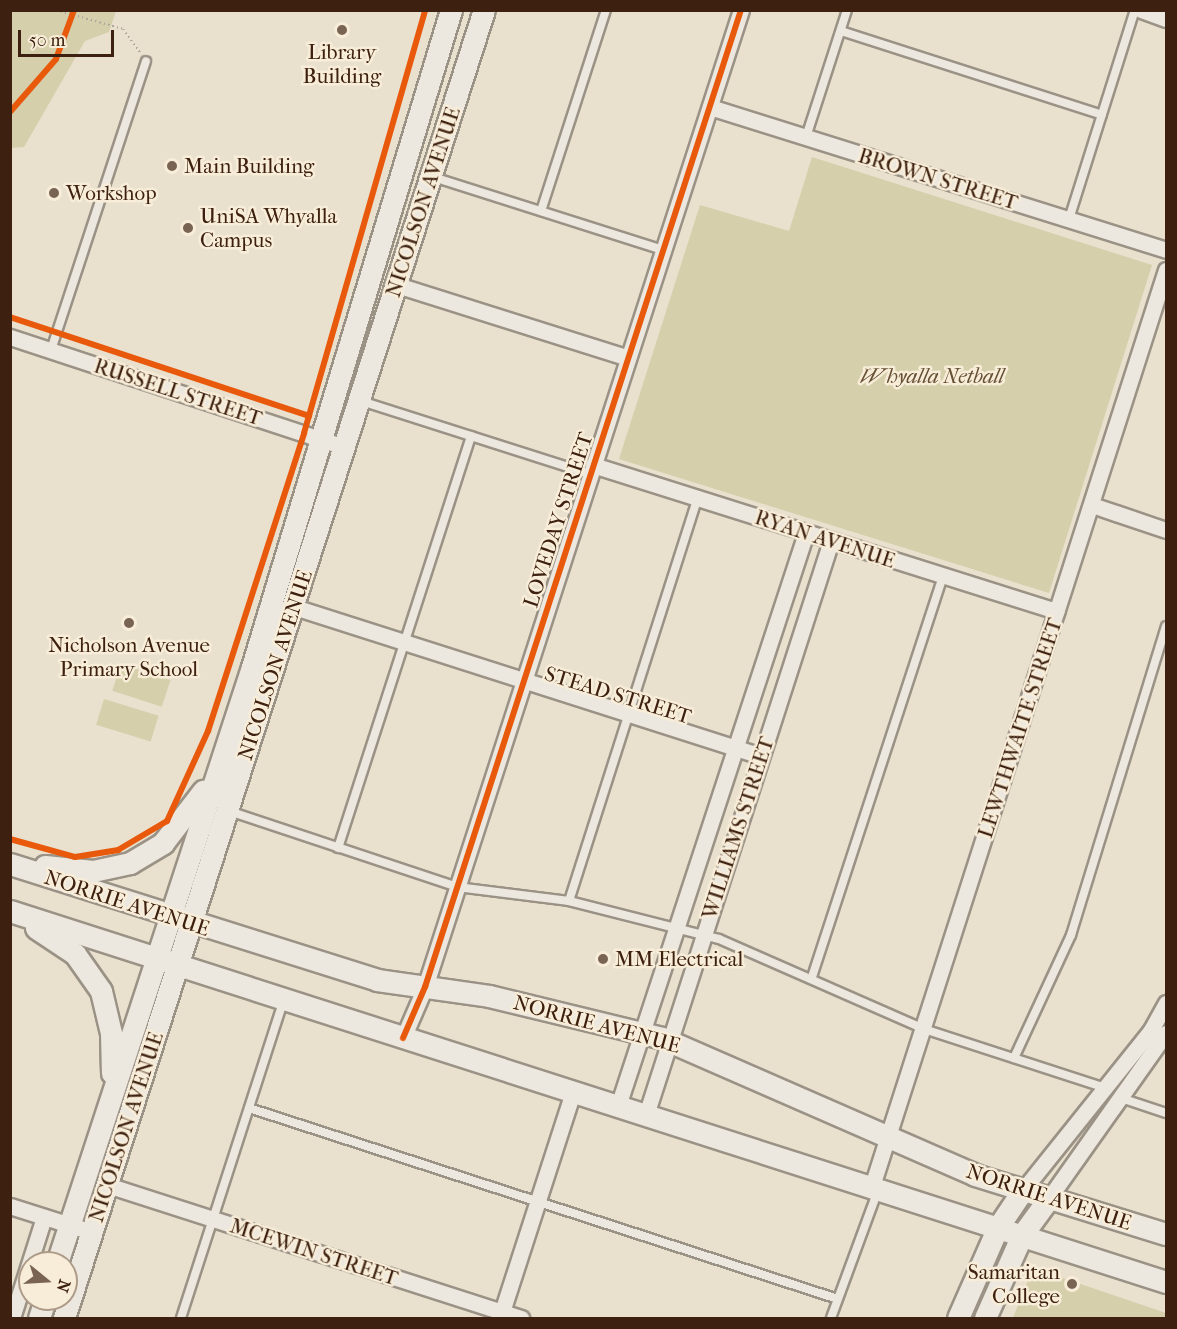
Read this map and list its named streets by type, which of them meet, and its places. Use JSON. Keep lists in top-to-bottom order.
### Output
{
  "streets": {
    "main road": ["NICOLSON AVENUE", "NORRIE AVENUE"],
    "street": [
      "BROWN STREET",
      "RUSSELL STREET",
      "LOVEDAY STREET",
      "RYAN AVENUE",
      "STEAD STREET",
      "LEWTHWAITE STREET",
      "WILLIAMS STREET",
      "MCEWIN STREET"
    ]
  },
  "crossings": [
    ["BROWN STREET", "LOVEDAY STREET"],
    ["NICOLSON AVENUE", "RUSSELL STREET"],
    ["NICOLSON AVENUE", "STEAD STREET"],
    ["NICOLSON AVENUE", "NORRIE AVENUE"],
    ["NICOLSON AVENUE", "MCEWIN STREET"],
    ["LOVEDAY STREET", "RYAN AVENUE"],
    ["LOVEDAY STREET", "STEAD STREET"],
    ["LOVEDAY STREET", "NORRIE AVENUE"],
    ["RYAN AVENUE", "LEWTHWAITE STREET"],
    ["RYAN AVENUE", "WILLIAMS STREET"],
    ["STEAD STREET", "WILLIAMS STREET"],
    ["LEWTHWAITE STREET", "NORRIE AVENUE"],
    ["WILLIAMS STREET", "NORRIE AVENUE"]
  ],
  "parks": ["Whyalla Netball"],
  "places": [
    "Library Building",
    "Main Building",
    "Workshop",
    "UniSA Whyalla Campus",
    "Nicholson Avenue Primary School",
    "MM Electrical",
    "Samaritan College"
  ],
  "scale_bar": "50 m",
  "north": "right"
}
